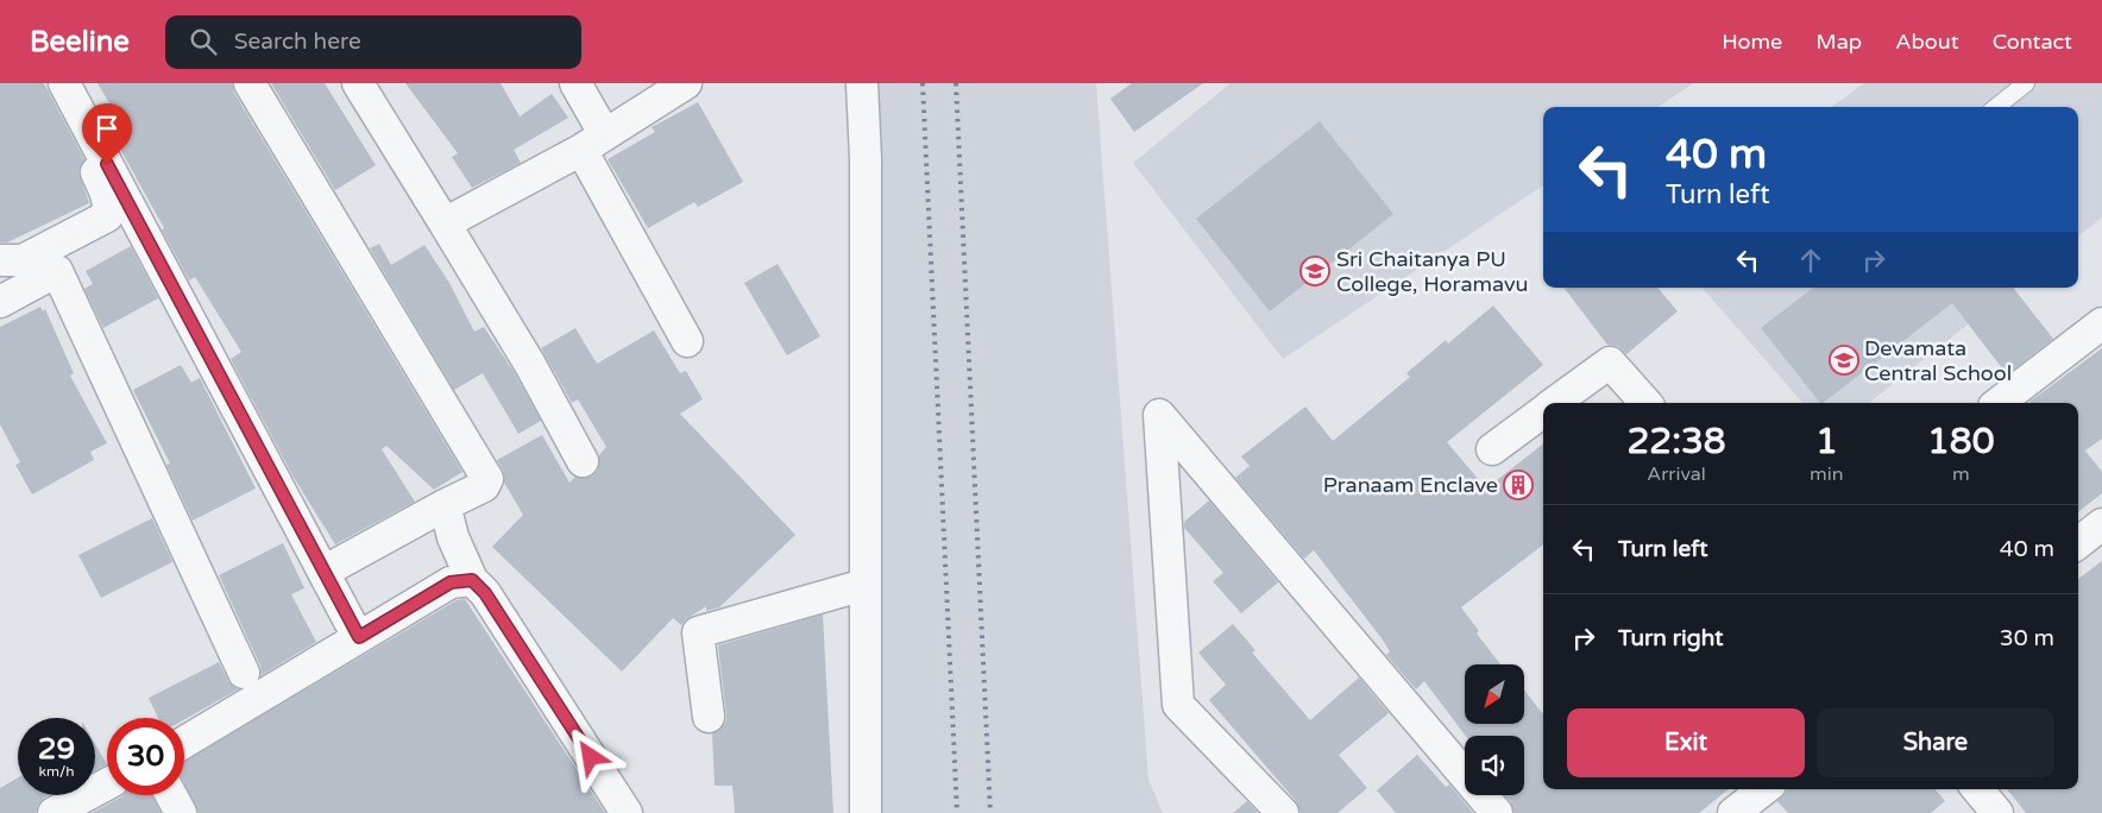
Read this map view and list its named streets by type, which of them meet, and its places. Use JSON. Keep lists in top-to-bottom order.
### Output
{
  "places": {
    "school or university": ["Sri Chaitanya PU College, Horamavu", "Devamata Central School"],
    "building": ["Pranaam Enclave"]
  },
  "north": "bottom left",
  "page": {
    "header": "Beeline",
    "search": "Search here",
    "nav": [
      "Home",
      "Map",
      "About",
      "Contact"
    ],
    "turn": ["40 m", "Turn left"],
    "eta": [
      "22:38",
      "Arrival",
      "1",
      "min",
      "180",
      "m"
    ],
    "list": [
      {
        "name": "Turn left",
        "value": "40 m"
      },
      {
        "name": "Turn right",
        "value": "30 m"
      }
    ],
    "buttons": ["Exit", "Share"],
    "speed": "29 km/h",
    "limit": "30"
  }
}
